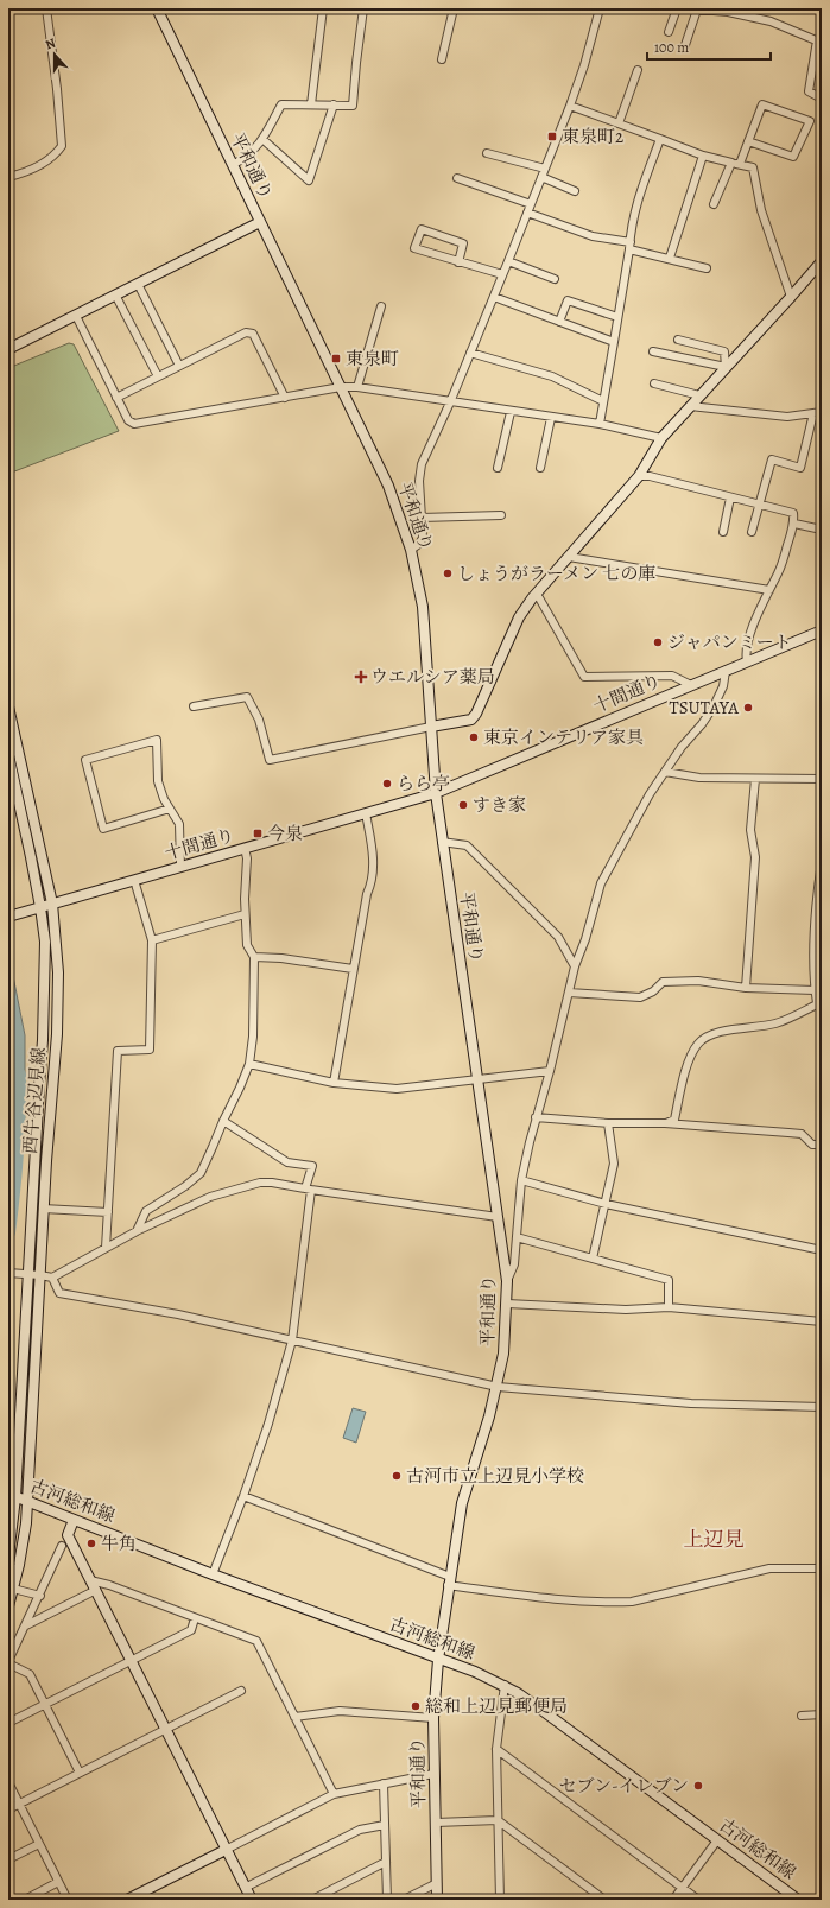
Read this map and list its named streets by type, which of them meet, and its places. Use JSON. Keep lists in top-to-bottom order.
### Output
{
  "streets": {
    "street": [
      "平和通り",
      "十間通り",
      "西牛谷辺見線",
      "古河総和線"
    ]
  },
  "crossings": [
    ["平和通り", "十間通り"],
    ["平和通り", "古河総和線"],
    ["十間通り", "西牛谷辺見線"],
    ["西牛谷辺見線", "古河総和線"]
  ],
  "districts": ["上辺見"],
  "places": {
    "transit": ["東泉町2", "東泉町", "今泉"],
    "other": [
      "しょうがラーメン 七の庫",
      "ジャパンミート",
      "TSUTAYA",
      "東京インテリア家具",
      "らら亭",
      "すき家",
      "古河市立上辺見小学校",
      "牛角",
      "総和上辺見郵便局",
      "セブン-イレブン"
    ],
    "health": ["ウエルシア薬局"]
  },
  "scale_bar": "100 m",
  "north": "top"
}
